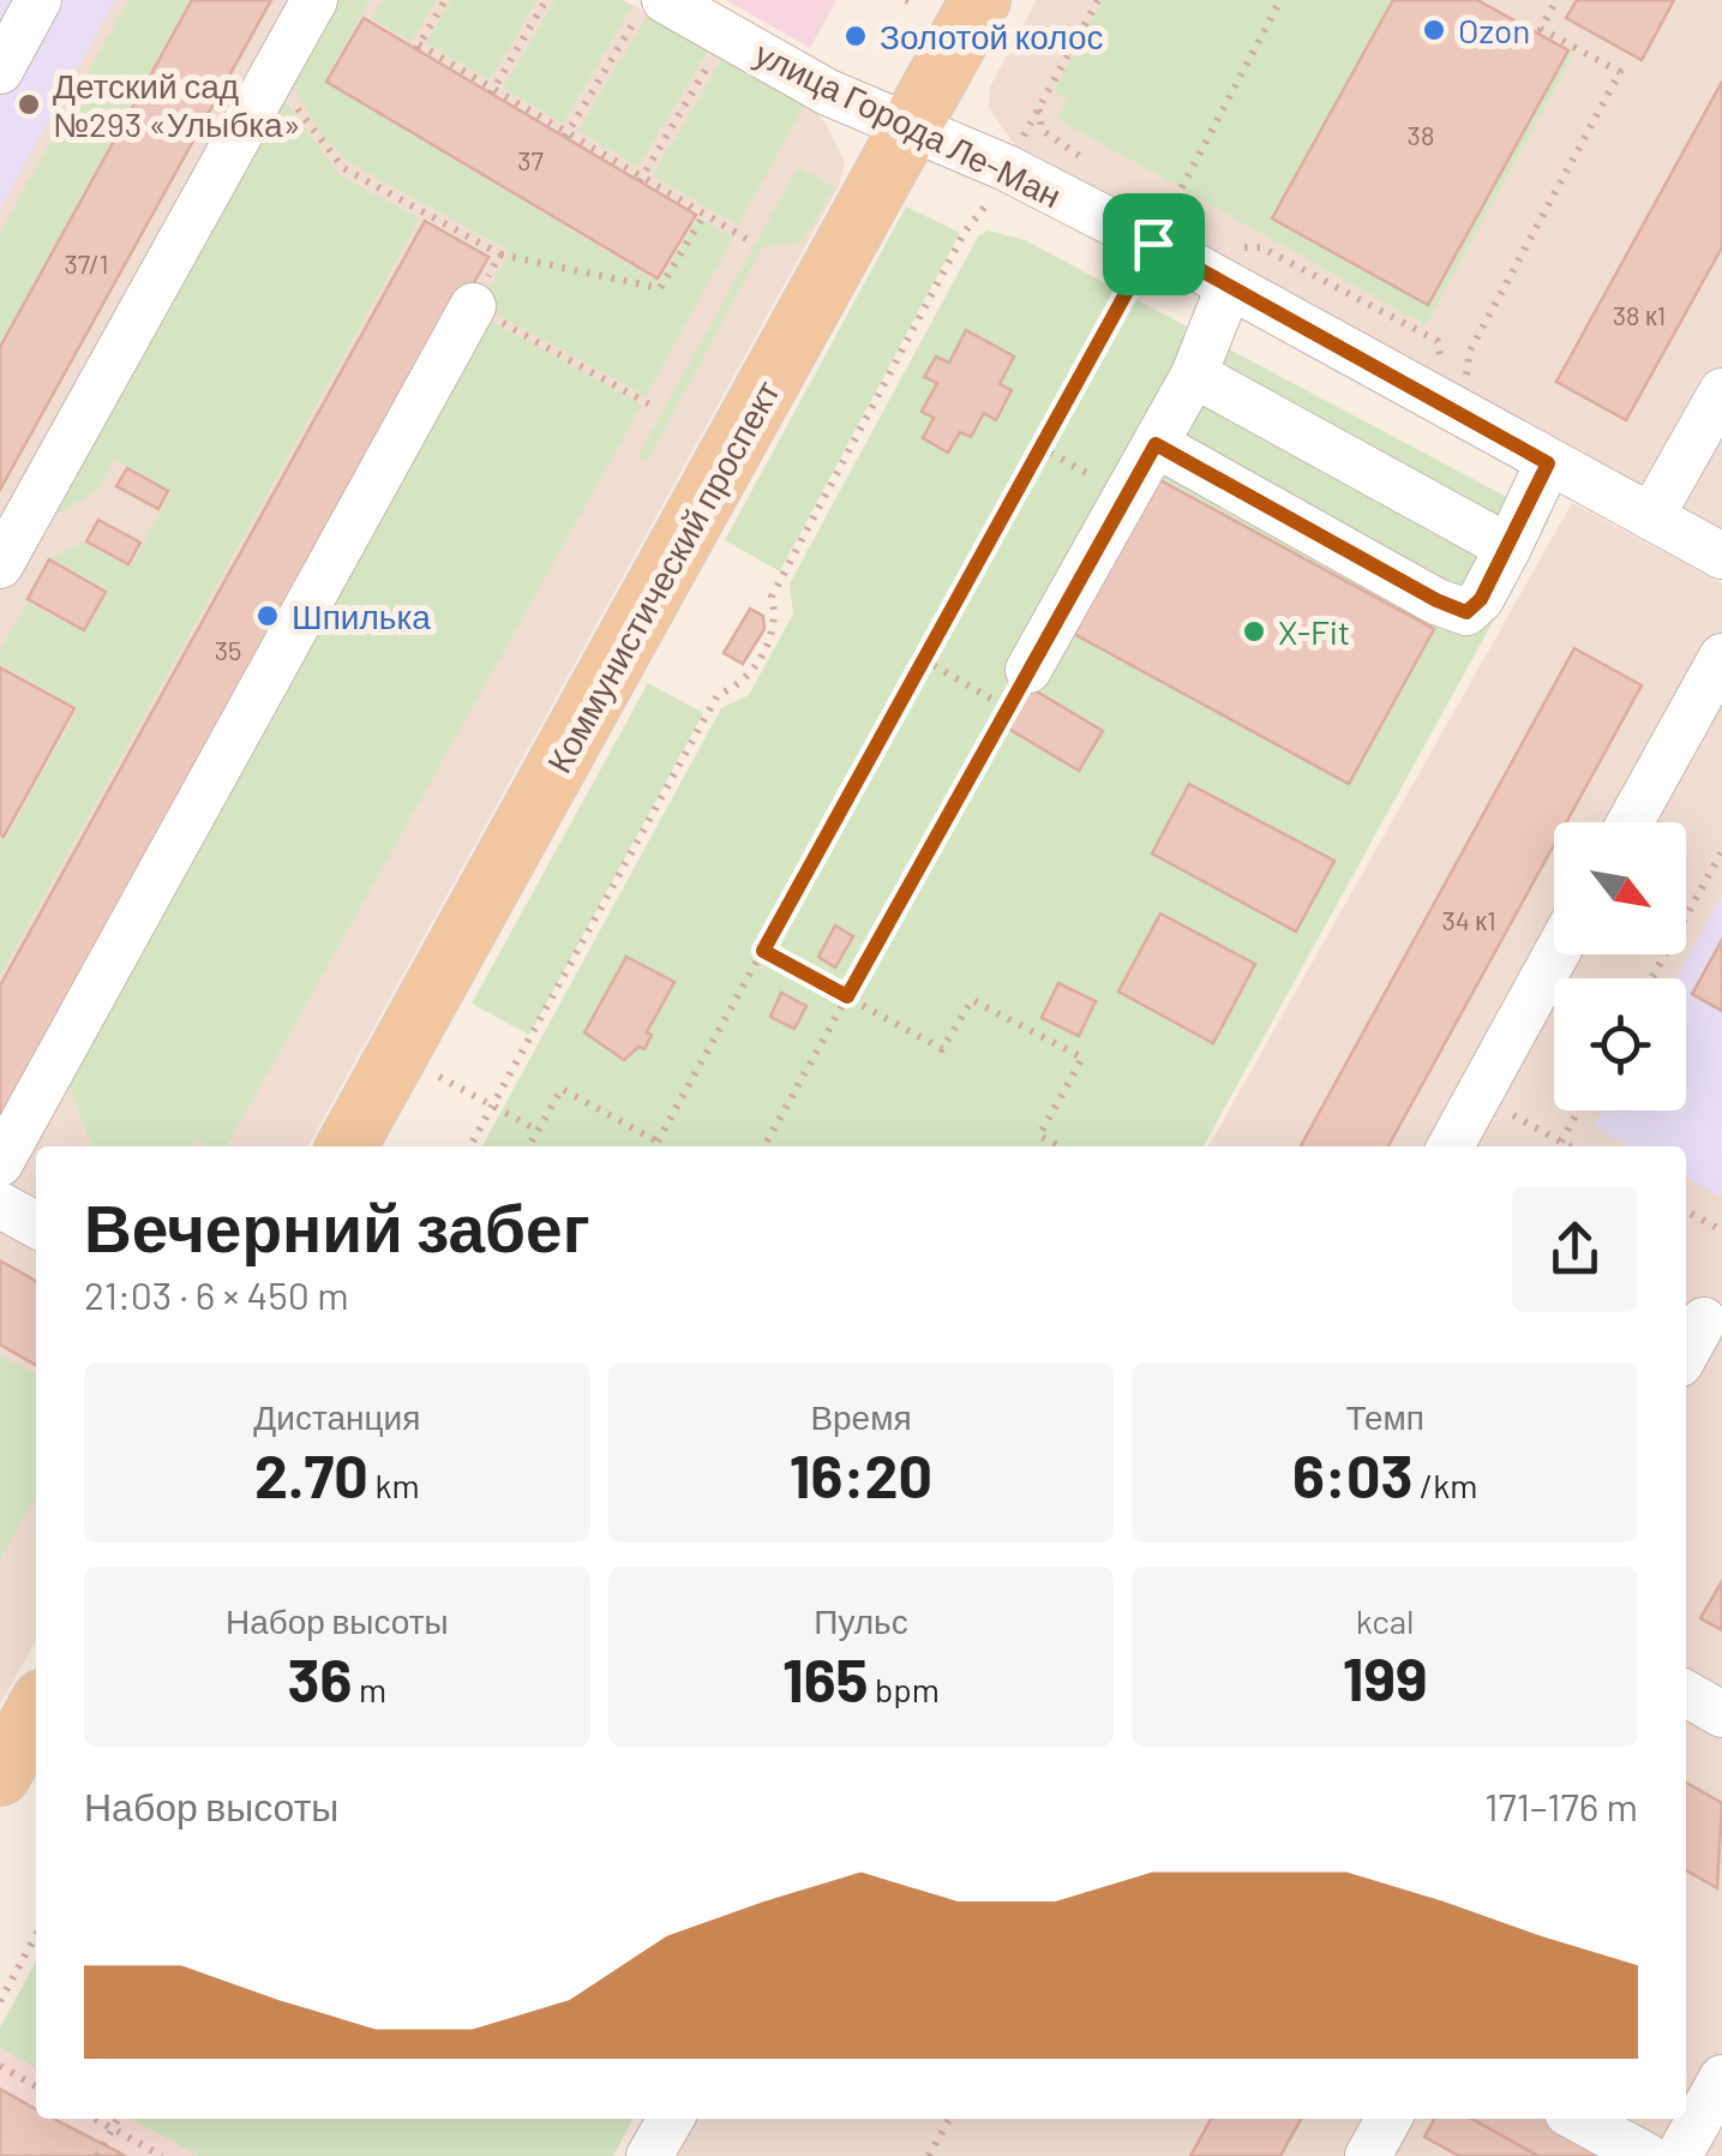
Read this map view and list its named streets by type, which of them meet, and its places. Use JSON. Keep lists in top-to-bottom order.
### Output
{
  "streets": {
    "main road": ["Коммунистический проспект"],
    "street": ["улица Города Ле-Ман"]
  },
  "crossings": [
    ["улица Города Ле-Ман", "Коммунистический проспект"]
  ],
  "places": [
    "Ozon",
    "Золотой колос",
    "Детский сад №293 «Улыбка»",
    "Шпилька",
    "X-Fit"
  ],
  "house_numbers": [
    "38",
    "37",
    "37/1",
    "38 к1",
    "35",
    "34 к1"
  ],
  "north": "bottom right",
  "page": {
    "heading": ["Вечерний забег", "21:03 · 6 × 450 m"],
    "stats": [
      ["Дистанция", "2.70 km"],
      ["Время", "16:20"],
      ["Темп", "6:03 /km"],
      ["Набор высоты", "36 m"],
      ["Пульс", "165 bpm"],
      ["kcal", "199"]
    ],
    "chart": ["Набор высоты", "171–176 m"]
  }
}
